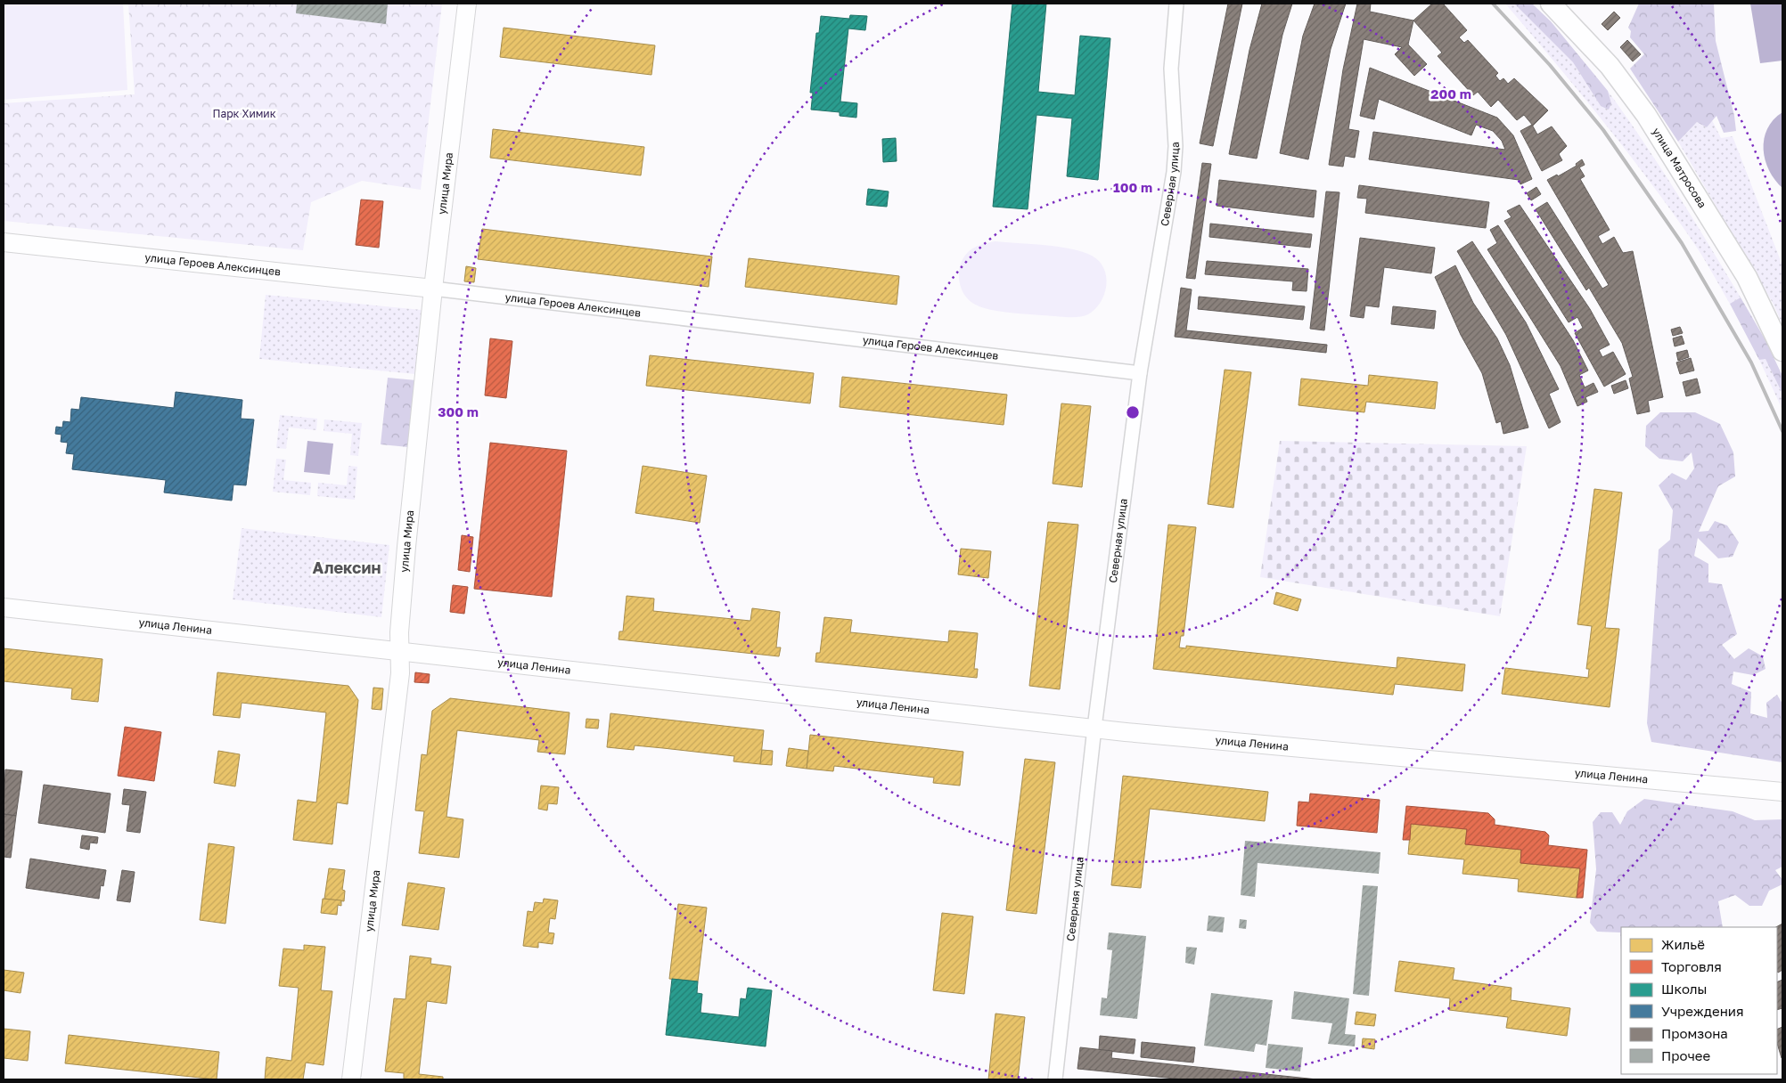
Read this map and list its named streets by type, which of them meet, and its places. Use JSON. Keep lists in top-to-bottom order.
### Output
{
  "streets": {
    "main road": ["улица Матросова"],
    "street": [
      "улица Мира",
      "Северная улица",
      "улица Героев Алексинцев",
      "улица Ленина"
    ]
  },
  "crossings": [
    ["улица Мира", "улица Героев Алексинцев"],
    ["улица Мира", "улица Ленина"],
    ["Северная улица", "улица Героев Алексинцев"],
    ["Северная улица", "улица Ленина"]
  ],
  "districts": ["Алексин"],
  "parks": ["Парк Химик"],
  "legend": [
    "Жильё",
    "Торговля",
    "Школы",
    "Учреждения",
    "Промзона",
    "Прочее"
  ],
  "rings": ["200 m", "100 m", "300 m"]
}
